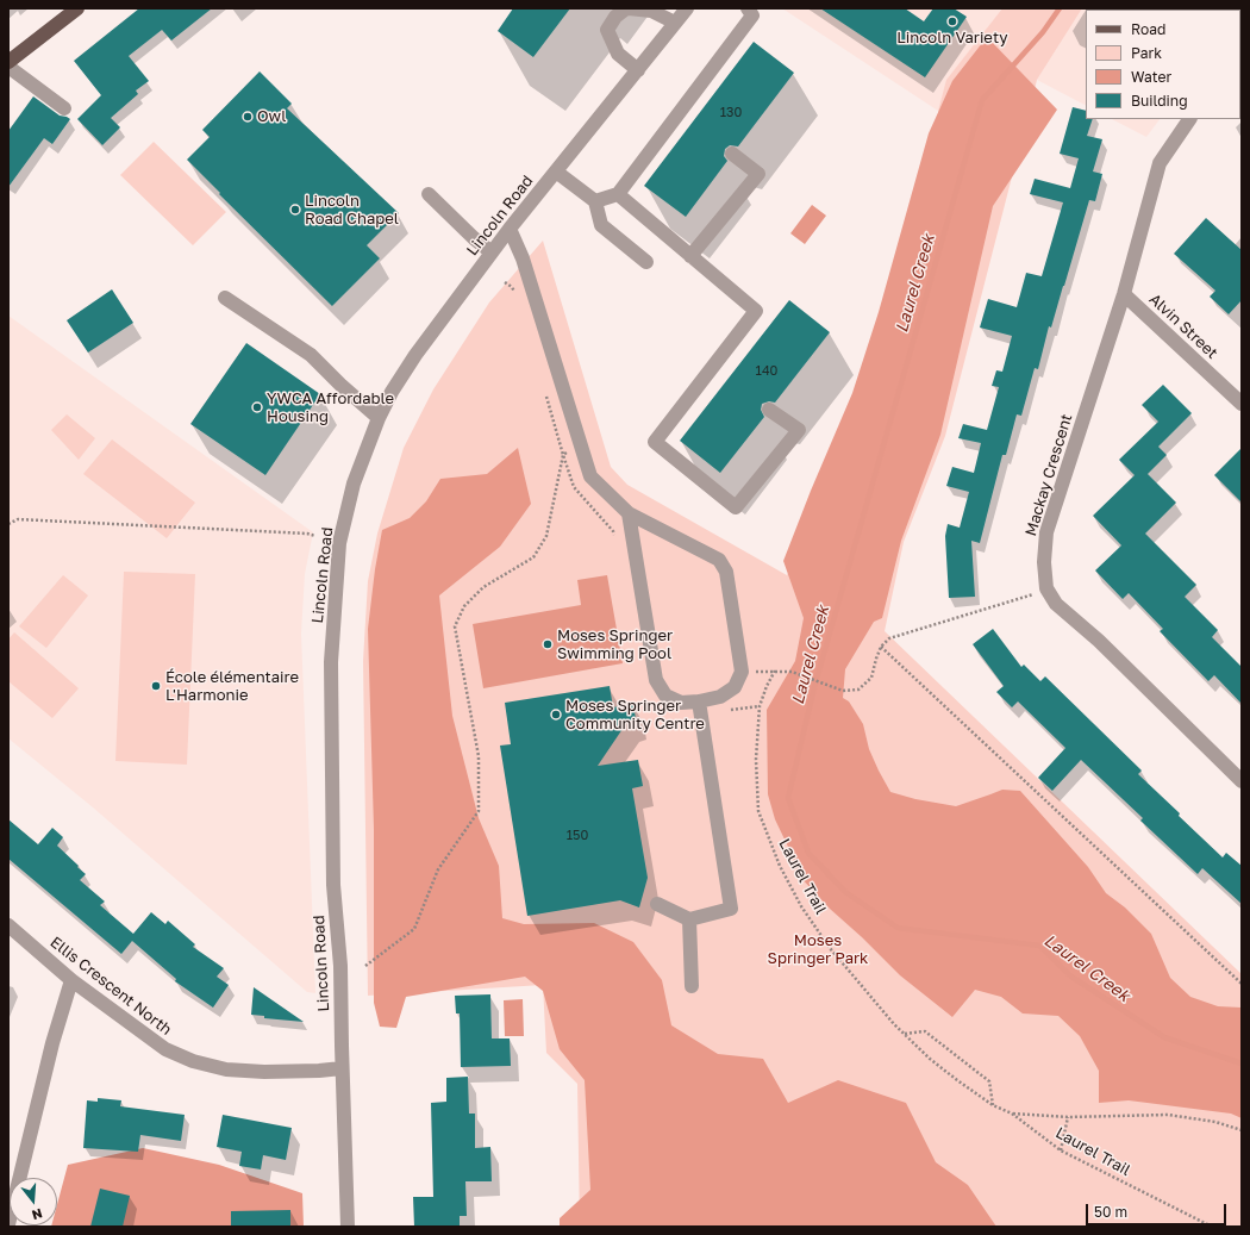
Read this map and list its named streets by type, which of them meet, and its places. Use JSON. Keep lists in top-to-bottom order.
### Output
{
  "streets": {
    "street": [
      "Lincoln Road",
      "Alvin Street",
      "Mackay Crescent",
      "Ellis Crescent North"
    ],
    "path": ["Laurel Trail"]
  },
  "crossings": [
    ["Lincoln Road", "Ellis Crescent North"],
    ["Alvin Street", "Mackay Crescent"]
  ],
  "water": ["Laurel Creek"],
  "parks": ["Moses Springer Park"],
  "places": [
    "Lincoln Variety",
    "Owl",
    "Lincoln Road Chapel",
    "YWCA Affordable Housing",
    "Moses Springer Swimming Pool",
    "École élémentaire L'Harmonie",
    "Moses Springer Community Centre"
  ],
  "house_numbers": ["130", "140", "150"],
  "legend": [
    "Road",
    "Park",
    "Water",
    "Building"
  ],
  "scale_bar": "50 m",
  "north": "bottom"
}
